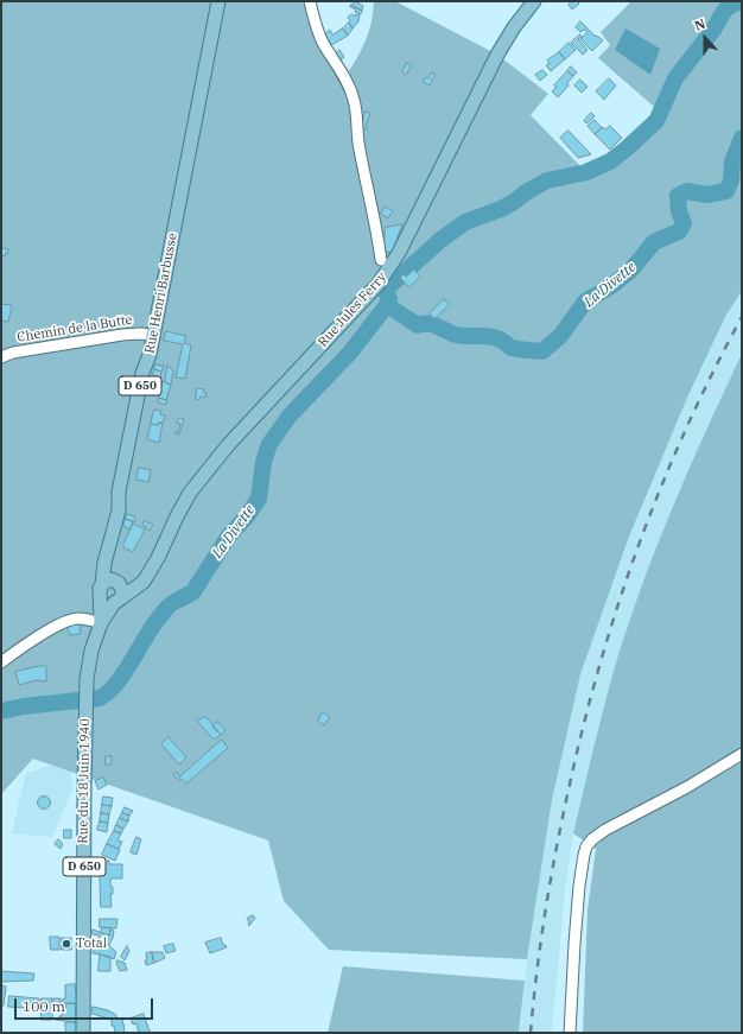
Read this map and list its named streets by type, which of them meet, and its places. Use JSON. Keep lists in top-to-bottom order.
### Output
{
  "streets": {
    "main road": [
      "Rue Henri Barbusse",
      "Rue Jules Ferry",
      "D 650",
      "Rue du 18 Juin 1940"
    ],
    "street": ["Chemin de la Butte"]
  },
  "crossings": [
    ["Rue Henri Barbusse", "Rue Jules Ferry"],
    ["Rue Henri Barbusse", "Chemin de la Butte"],
    ["Rue Henri Barbusse", "D 650"],
    ["Rue Jules Ferry", "D 650"],
    ["D 650", "Rue du 18 Juin 1940"]
  ],
  "water": ["La Divette"],
  "places": ["Total"],
  "scale_bar": "100 m",
  "north": "top"
}
